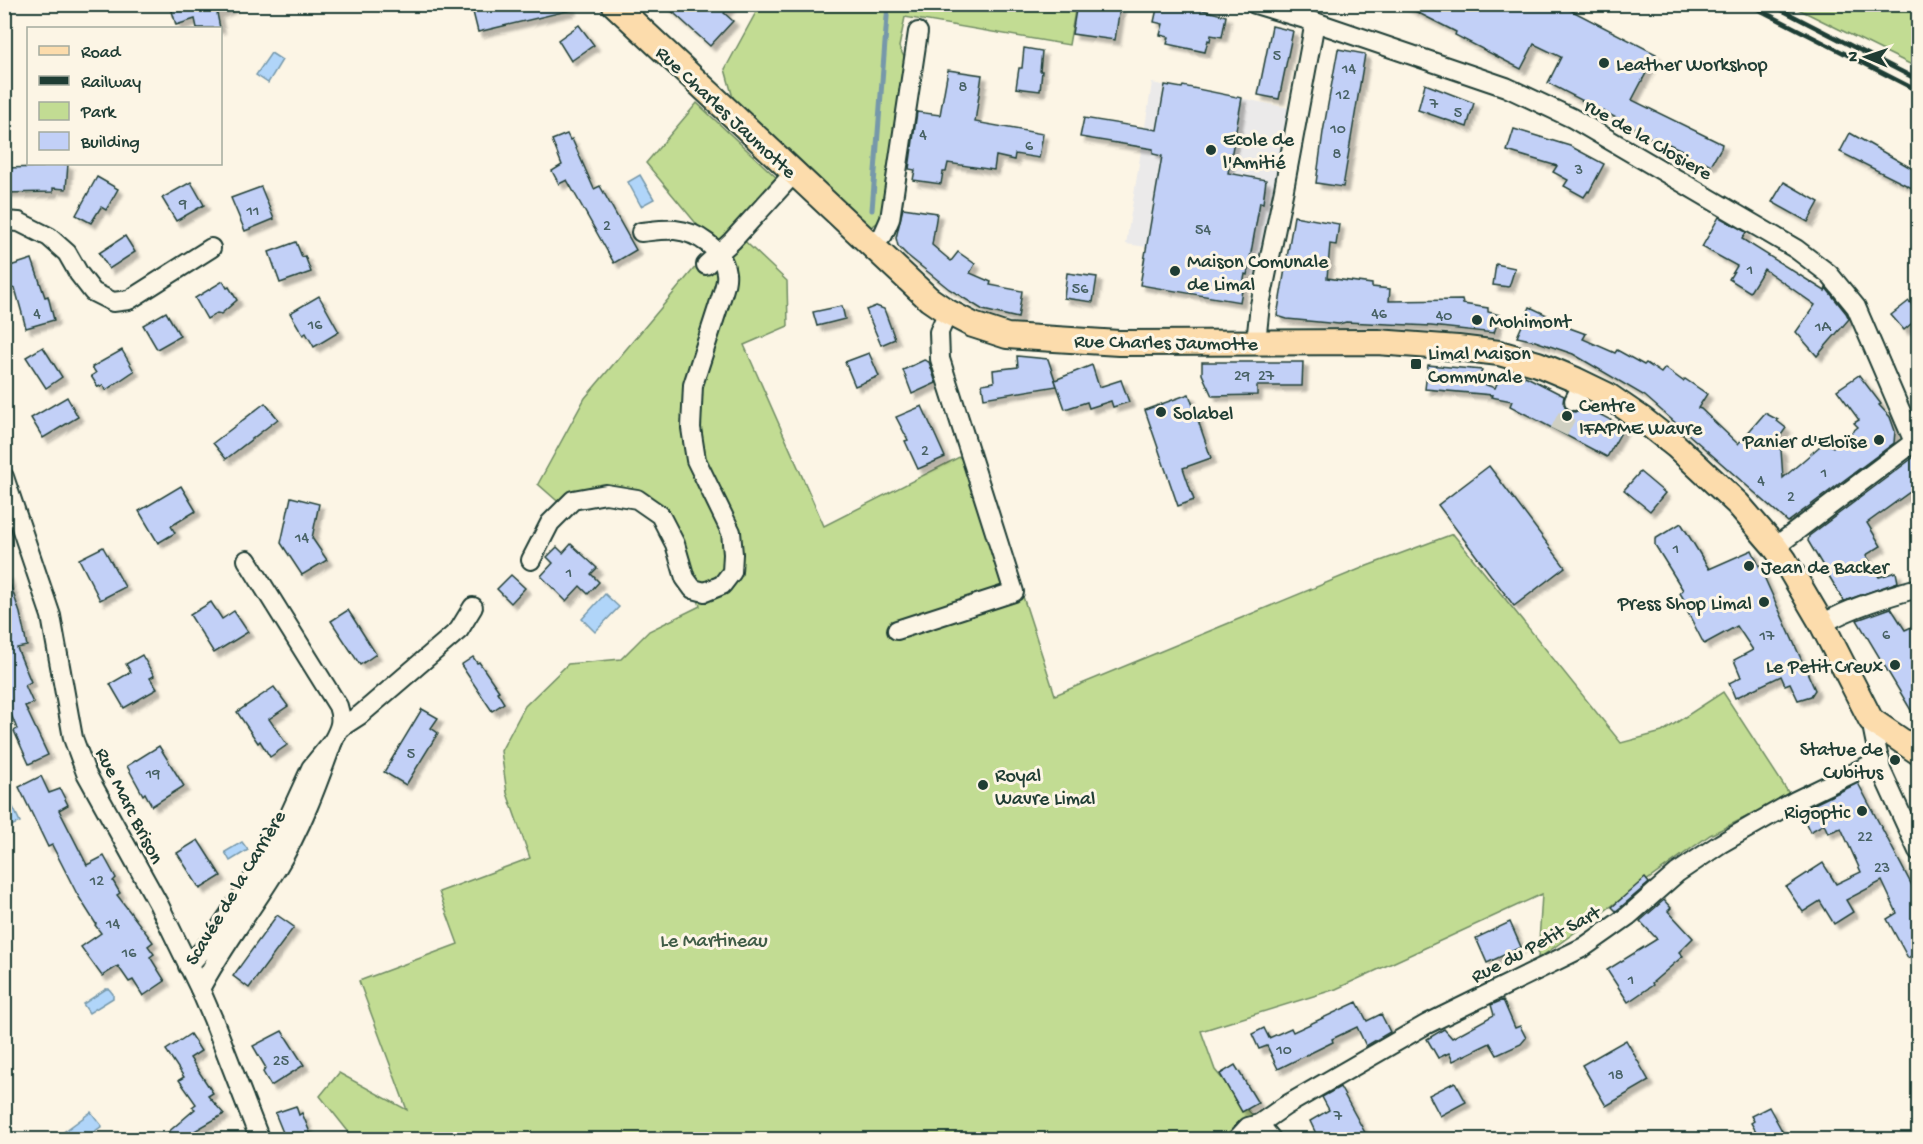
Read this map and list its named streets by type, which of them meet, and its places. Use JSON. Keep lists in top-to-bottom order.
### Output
{
  "streets": {
    "main road": ["Rue Charles Jaumotte"],
    "street": [
      "rue de la Closiere",
      "Rue Marc Brison",
      "Scavée de la Carrière",
      "Rue du Petit Sart"
    ]
  },
  "crossings": [
    ["Rue Marc Brison", "Scavée de la Carrière"]
  ],
  "parks": ["Le Martineau"],
  "places": {
    "other": [
      "Leather Workshop",
      "Ecole de l'Amitié",
      "Maison Comunale de Limal",
      "Mohimont",
      "Solabel",
      "Centre IFAPME Wavre",
      "Panier d'Eloïse",
      "Jean de Backer",
      "Press Shop Limal",
      "Le Petit Creux",
      "Statue de Cubitus",
      "Royal Wavre Limal",
      "Rigoptic"
    ],
    "transit": ["Limal Maison Communale"]
  },
  "house_numbers": [
    "5",
    "14",
    "8",
    "12",
    "7",
    "5",
    "10",
    "4",
    "6",
    "8",
    "3",
    "9",
    "11",
    "2",
    "54",
    "1",
    "56",
    "4",
    "46",
    "40",
    "16",
    "1A",
    "29",
    "27",
    "2",
    "1",
    "4",
    "2",
    "14",
    "1",
    "1",
    "6",
    "17",
    "5",
    "19",
    "22",
    "23",
    "12",
    "14",
    "16",
    "1",
    "10",
    "25",
    "18",
    "7"
  ],
  "legend": [
    "Road",
    "Railway",
    "Park",
    "Building"
  ],
  "north": "left"
}
